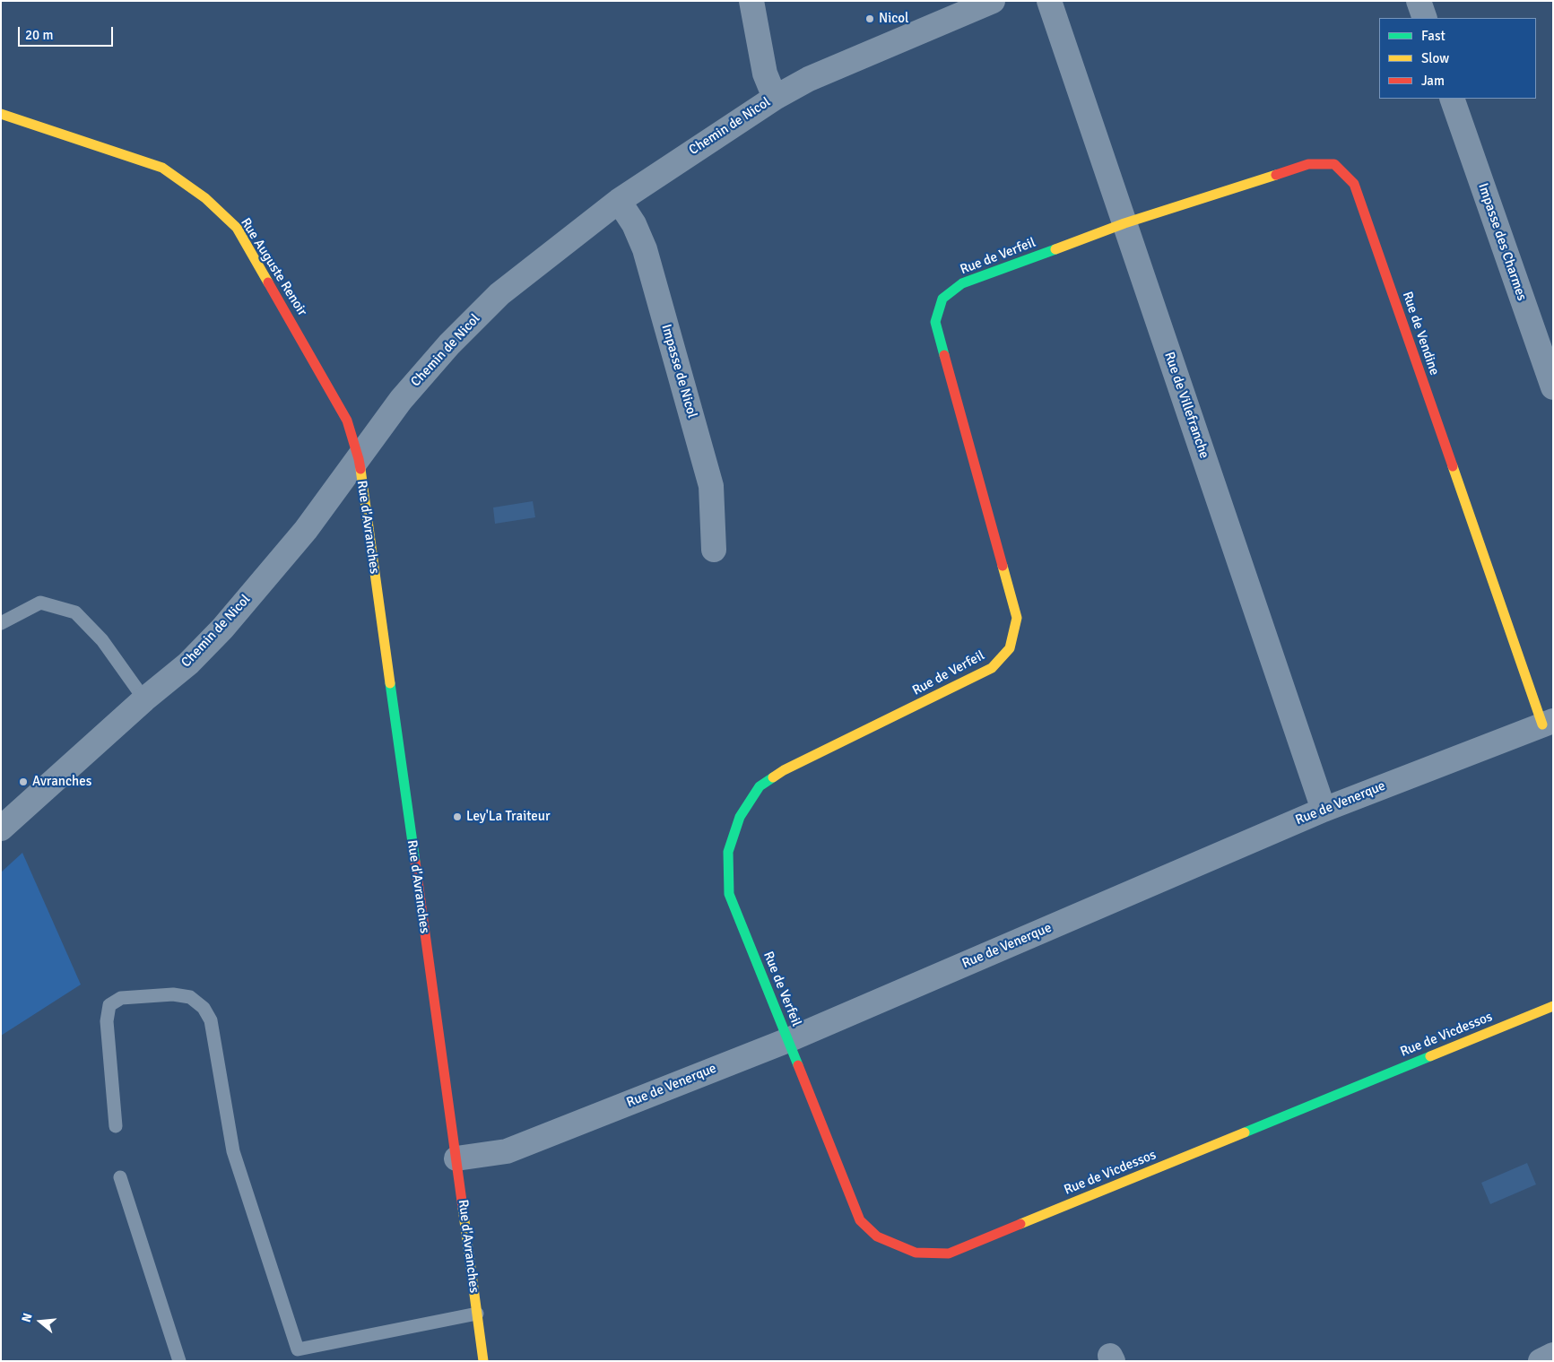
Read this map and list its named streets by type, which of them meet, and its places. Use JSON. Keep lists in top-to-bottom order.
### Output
{
  "streets": {
    "street": [
      "Chemin de Nicol",
      "Impasse des Charmes",
      "Rue de Verfeil",
      "Rue Auguste Renoir",
      "Rue de Vendine",
      "Impasse de Nicol",
      "Rue de Villefranche",
      "Rue d'Avranches",
      "Rue de Venerque",
      "Rue de Vicdessos"
    ]
  },
  "crossings": [
    ["Chemin de Nicol", "Rue Auguste Renoir"],
    ["Chemin de Nicol", "Impasse de Nicol"],
    ["Chemin de Nicol", "Rue d'Avranches"],
    ["Rue de Verfeil", "Rue de Vendine"],
    ["Rue de Verfeil", "Rue de Villefranche"],
    ["Rue de Verfeil", "Rue de Venerque"],
    ["Rue de Verfeil", "Rue de Vicdessos"],
    ["Rue Auguste Renoir", "Rue d'Avranches"],
    ["Rue de Vendine", "Rue de Villefranche"],
    ["Rue de Vendine", "Rue de Venerque"],
    ["Rue de Villefranche", "Rue de Venerque"],
    ["Rue d'Avranches", "Rue de Venerque"],
    ["Rue de Venerque", "Rue de Vicdessos"]
  ],
  "places": ["Nicol", "Avranches", "Ley'La Traiteur"],
  "legend": ["Fast", "Slow", "Jam"],
  "scale_bar": "20 m",
  "north": "left"
}
